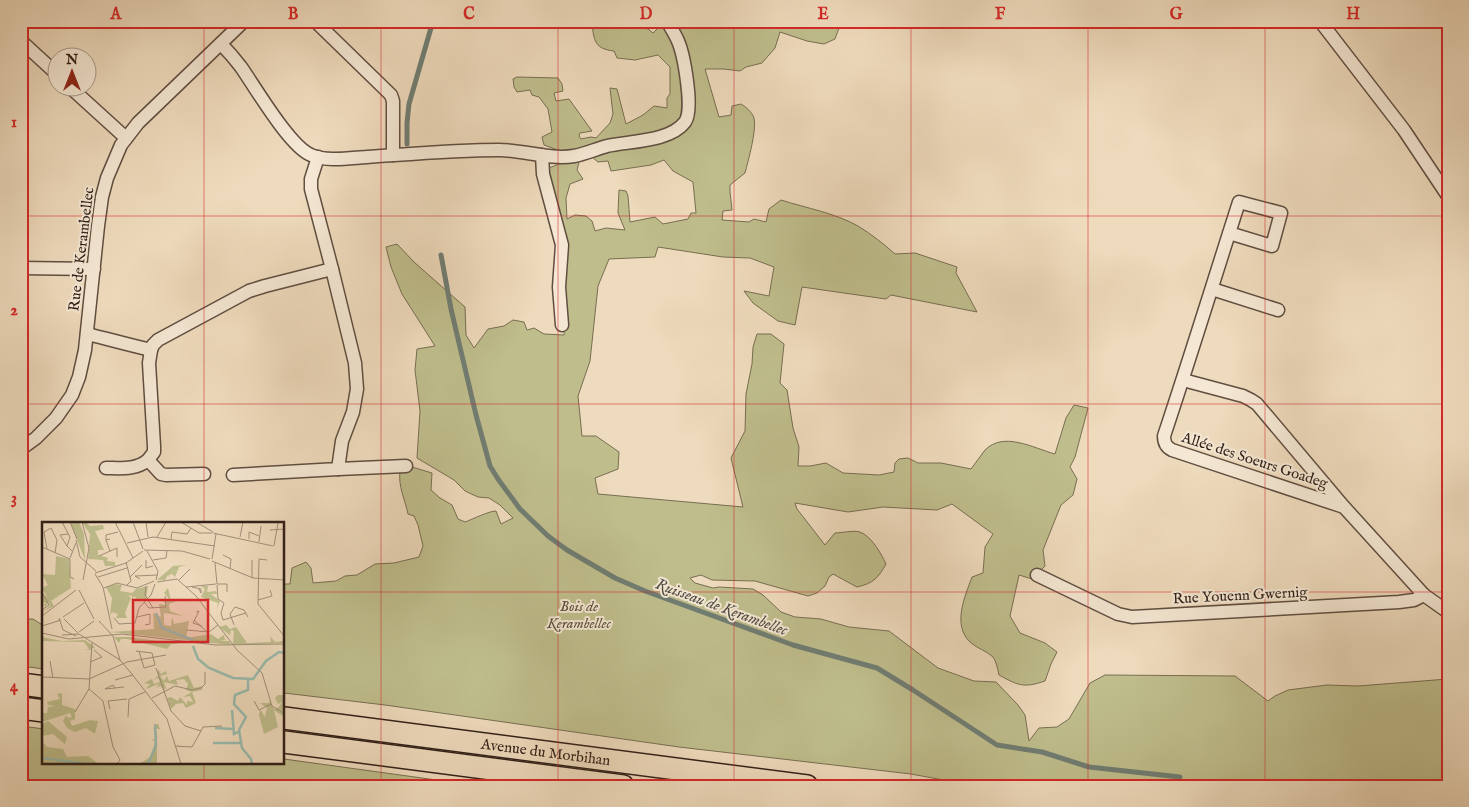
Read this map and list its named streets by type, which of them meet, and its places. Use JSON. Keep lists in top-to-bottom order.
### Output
{
  "streets": {
    "highway": ["Avenue du Morbihan"],
    "street": ["Rue de Kerambellec", "Allée des Soeurs Goadeg", "Rue Youenn Gwernig"]
  },
  "crossings": [
    ["Allée des Soeurs Goadeg", "Rue Youenn Gwernig"]
  ],
  "water": ["Ruisseau de Kerambellec"],
  "parks": ["Bois de Kerambellec"],
  "north": "top",
  "grid": {
    "columns": [
      "A",
      "B",
      "C",
      "D",
      "E",
      "F",
      "G",
      "H"
    ],
    "rows": [
      "1",
      "2",
      "3",
      "4"
    ]
  }
}
